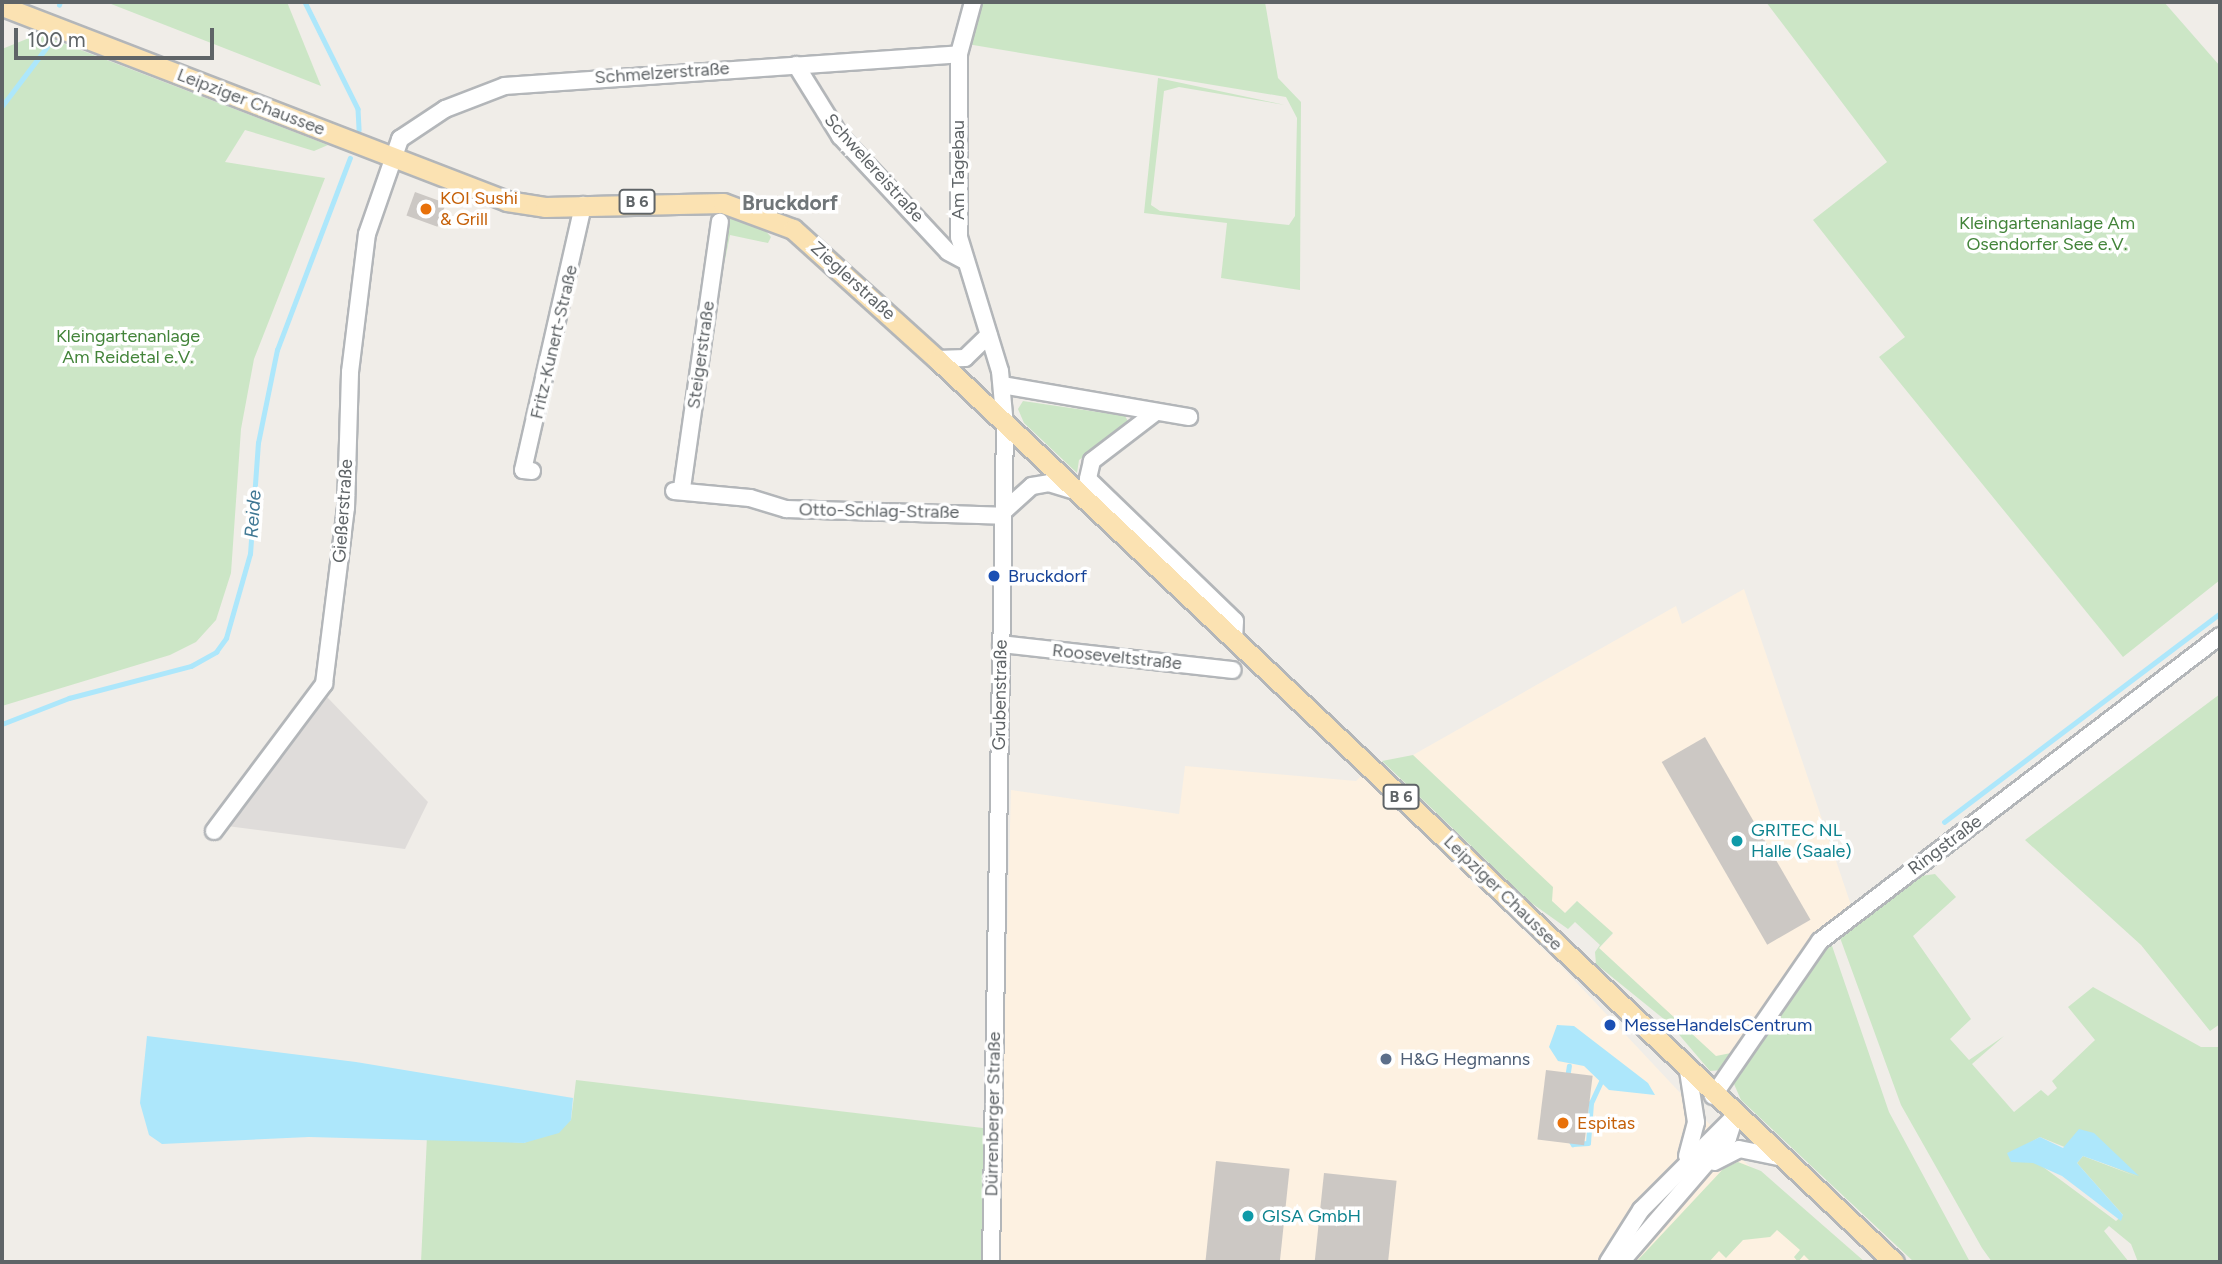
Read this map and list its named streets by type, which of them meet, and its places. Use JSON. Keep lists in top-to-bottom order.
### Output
{
  "streets": {
    "main road": ["Leipziger Chaussee", "B 6", "Zieglerstraße"],
    "street": [
      "Schmelzerstraße",
      "Schwelereistraße",
      "Am Tagebau",
      "Fritz-Kunert-Straße",
      "Steigerstraße",
      "Gießerstraße",
      "Otto-Schlag-Straße",
      "Rooseveltstraße",
      "Grubenstraße",
      "Ringstraße",
      "Dürrenberger Straße"
    ]
  },
  "crossings": [
    ["Schmelzerstraße", "Schwelereistraße"],
    ["Schmelzerstraße", "Am Tagebau"],
    ["Schmelzerstraße", "Zieglerstraße"],
    ["Schmelzerstraße", "Gießerstraße"],
    ["Leipziger Chaussee", "B 6"],
    ["Leipziger Chaussee", "Zieglerstraße"],
    ["Leipziger Chaussee", "Ringstraße"],
    ["Schwelereistraße", "Am Tagebau"],
    ["Am Tagebau", "Zieglerstraße"],
    ["Am Tagebau", "Grubenstraße"],
    ["Zieglerstraße", "Fritz-Kunert-Straße"],
    ["Zieglerstraße", "Gießerstraße"],
    ["Zieglerstraße", "Grubenstraße"],
    ["Steigerstraße", "Otto-Schlag-Straße"],
    ["Otto-Schlag-Straße", "Grubenstraße"],
    ["Rooseveltstraße", "Grubenstraße"],
    ["Grubenstraße", "Dürrenberger Straße"]
  ],
  "districts": ["Bruckdorf"],
  "water": ["Reide"],
  "parks": ["Kleingartenanlage Am Osendorfer See e.V.", "Kleingartenanlage Am Reidetal e.V."],
  "places": [
    "KOI Sushi & Grill",
    "Bruckdorf",
    "GRITEC NL Halle (Saale)",
    "MesseHandelsCentrum",
    "H&G Hegmanns",
    "Espitas",
    "GISA GmbH"
  ],
  "scale_bar": "100 m"
}
